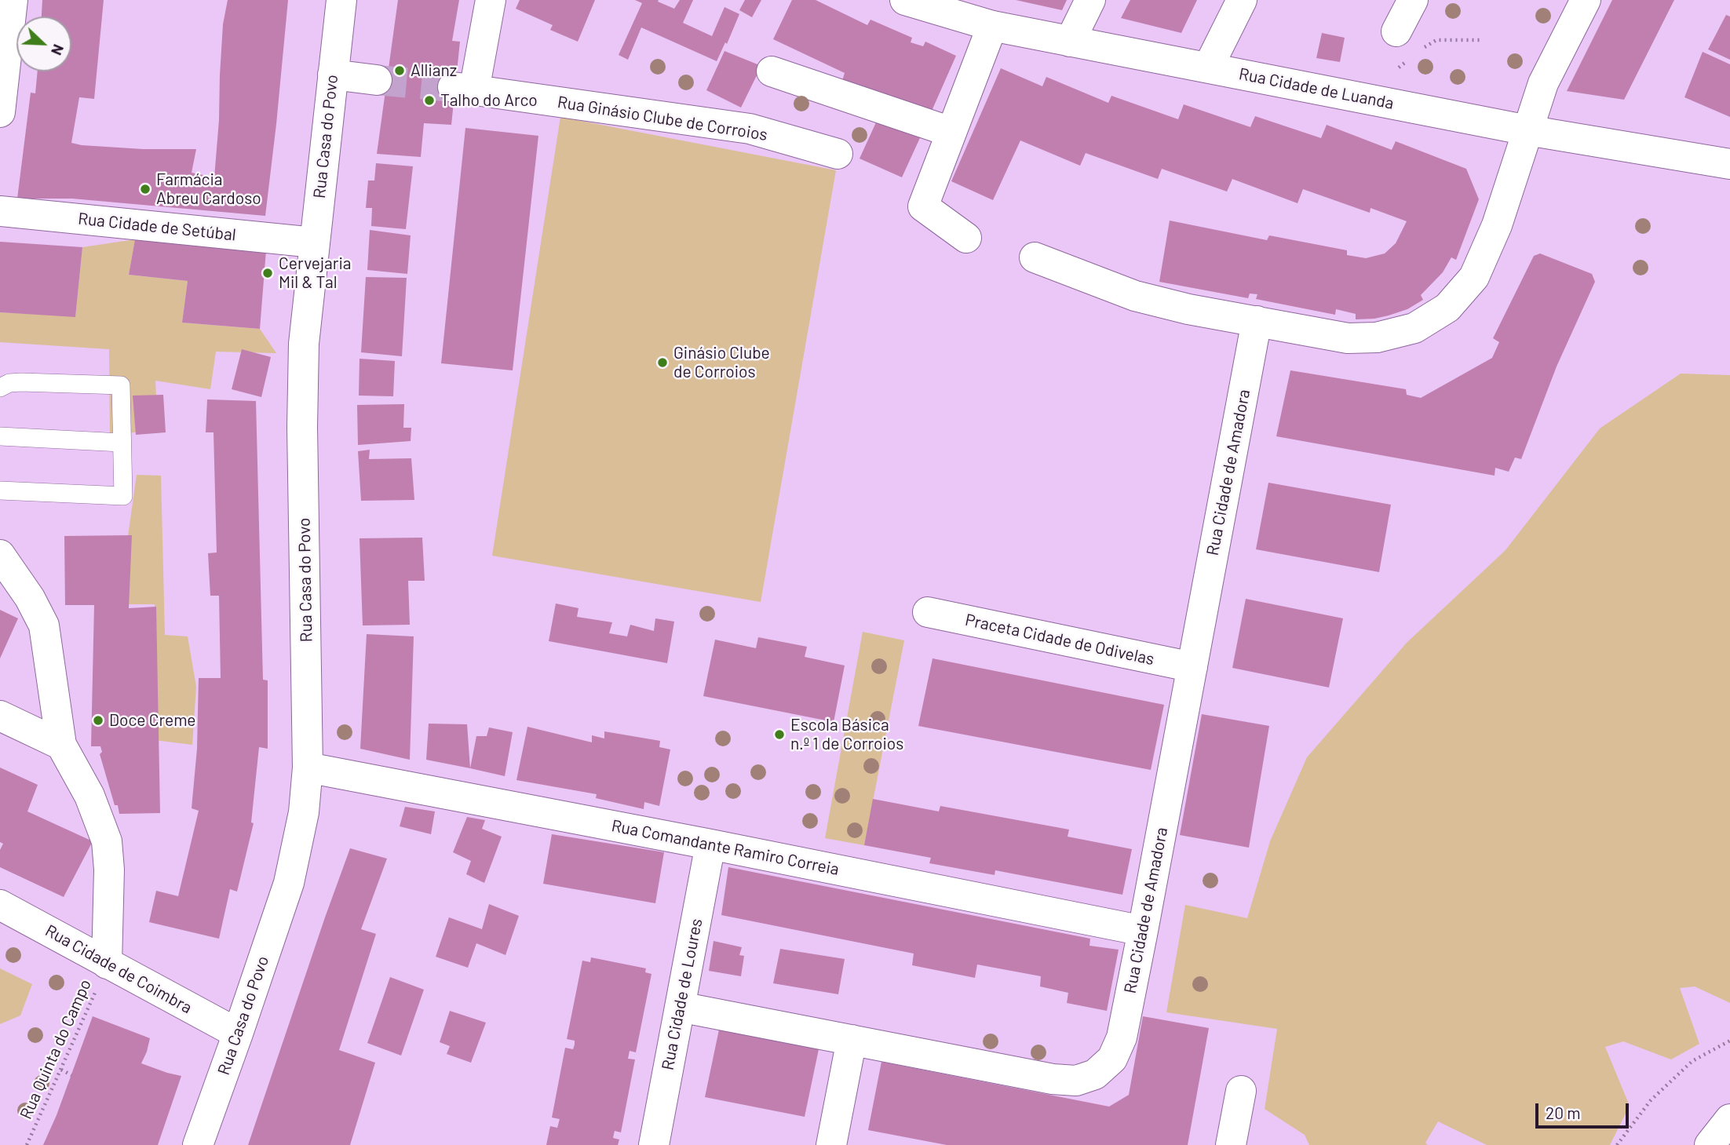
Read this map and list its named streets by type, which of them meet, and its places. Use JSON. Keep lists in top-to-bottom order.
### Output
{
  "streets": {
    "street": [
      "Rua Cidade de Luanda",
      "Rua Ginásio Clube de Corroios",
      "Rua Casa do Povo",
      "Rua Cidade de Setúbal",
      "Rua Cidade de Amadora",
      "Praceta Cidade de Odivelas",
      "Rua Comandante Ramiro Correia",
      "Rua Cidade de Coimbra",
      "Rua Cidade de Loures"
    ],
    "path": ["Rua Quinta do Campo"]
  },
  "crossings": [
    ["Rua Casa do Povo", "Rua Cidade de Setúbal"],
    ["Rua Casa do Povo", "Rua Comandante Ramiro Correia"],
    ["Rua Casa do Povo", "Rua Cidade de Coimbra"],
    ["Rua Cidade de Amadora", "Praceta Cidade de Odivelas"],
    ["Rua Cidade de Amadora", "Rua Comandante Ramiro Correia"],
    ["Rua Cidade de Amadora", "Rua Cidade de Loures"],
    ["Rua Comandante Ramiro Correia", "Rua Cidade de Loures"],
    ["Rua Cidade de Coimbra", "Rua Quinta do Campo"]
  ],
  "places": [
    "Allianz",
    "Talho do Arco",
    "Farmácia Abreu Cardoso",
    "Cervejaria Mil & Tal",
    "Ginásio Clube de Corroios",
    "Doce Creme",
    "Escola Básica n.º 1 de Corroios"
  ],
  "scale_bar": "20 m",
  "north": "bottom right"
}
